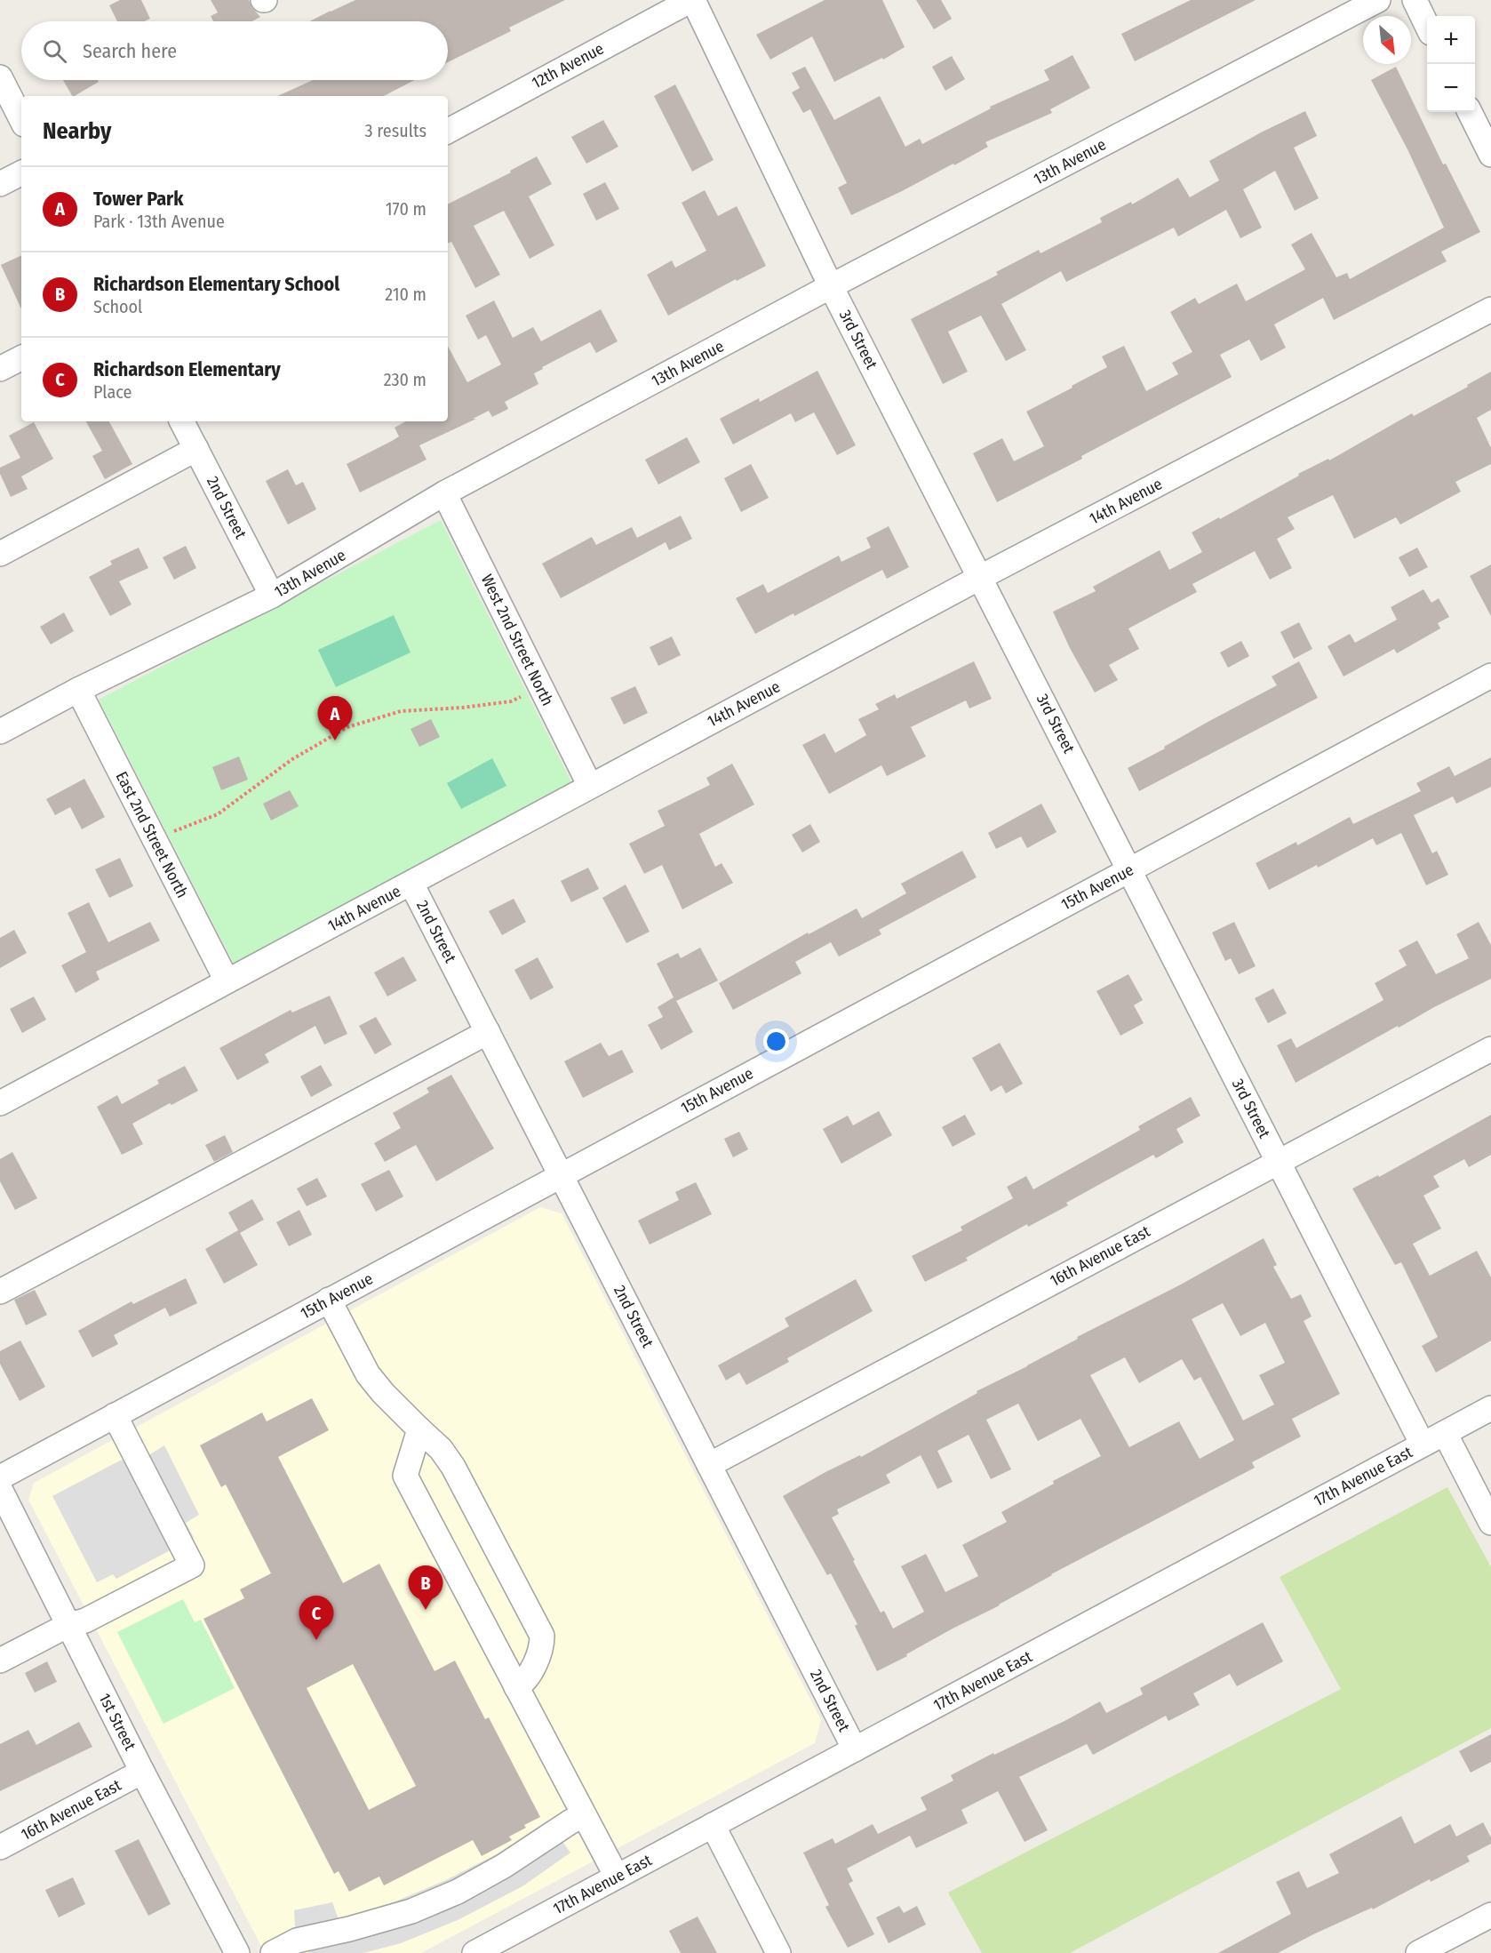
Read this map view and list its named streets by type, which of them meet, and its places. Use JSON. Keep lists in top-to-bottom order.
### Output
{
  "streets": {
    "street": [
      "12th Avenue",
      "13th Avenue",
      "3rd Street",
      "14th Avenue",
      "2nd Street",
      "West 2nd Street North",
      "East 2nd Street North",
      "15th Avenue",
      "16th Avenue East",
      "17th Avenue East",
      "1st Street"
    ]
  },
  "crossings": [
    ["12th Avenue", "3rd Street"],
    ["13th Avenue", "3rd Street"],
    ["13th Avenue", "2nd Street"],
    ["13th Avenue", "West 2nd Street North"],
    ["13th Avenue", "East 2nd Street North"],
    ["3rd Street", "14th Avenue"],
    ["3rd Street", "15th Avenue"],
    ["3rd Street", "16th Avenue East"],
    ["3rd Street", "17th Avenue East"],
    ["14th Avenue", "2nd Street"],
    ["14th Avenue", "West 2nd Street North"],
    ["14th Avenue", "East 2nd Street North"],
    ["2nd Street", "15th Avenue"],
    ["2nd Street", "16th Avenue East"],
    ["2nd Street", "17th Avenue East"],
    ["16th Avenue East", "1st Street"]
  ],
  "north": "bottom right",
  "page": {
    "map_buttons": ["+", "−"],
    "search": "Search here",
    "heading": ["Nearby", "3 results"],
    "list": [
      {
        "mark": "A",
        "name": "Tower Park",
        "note": "Park · 13th Avenue",
        "value": "170 m"
      },
      {
        "mark": "B",
        "name": "Richardson Elementary School",
        "note": "School",
        "value": "210 m"
      },
      {
        "mark": "C",
        "name": "Richardson Elementary",
        "note": "Place",
        "value": "230 m"
      }
    ],
    "pins": ["A", "B", "C"]
  }
}
